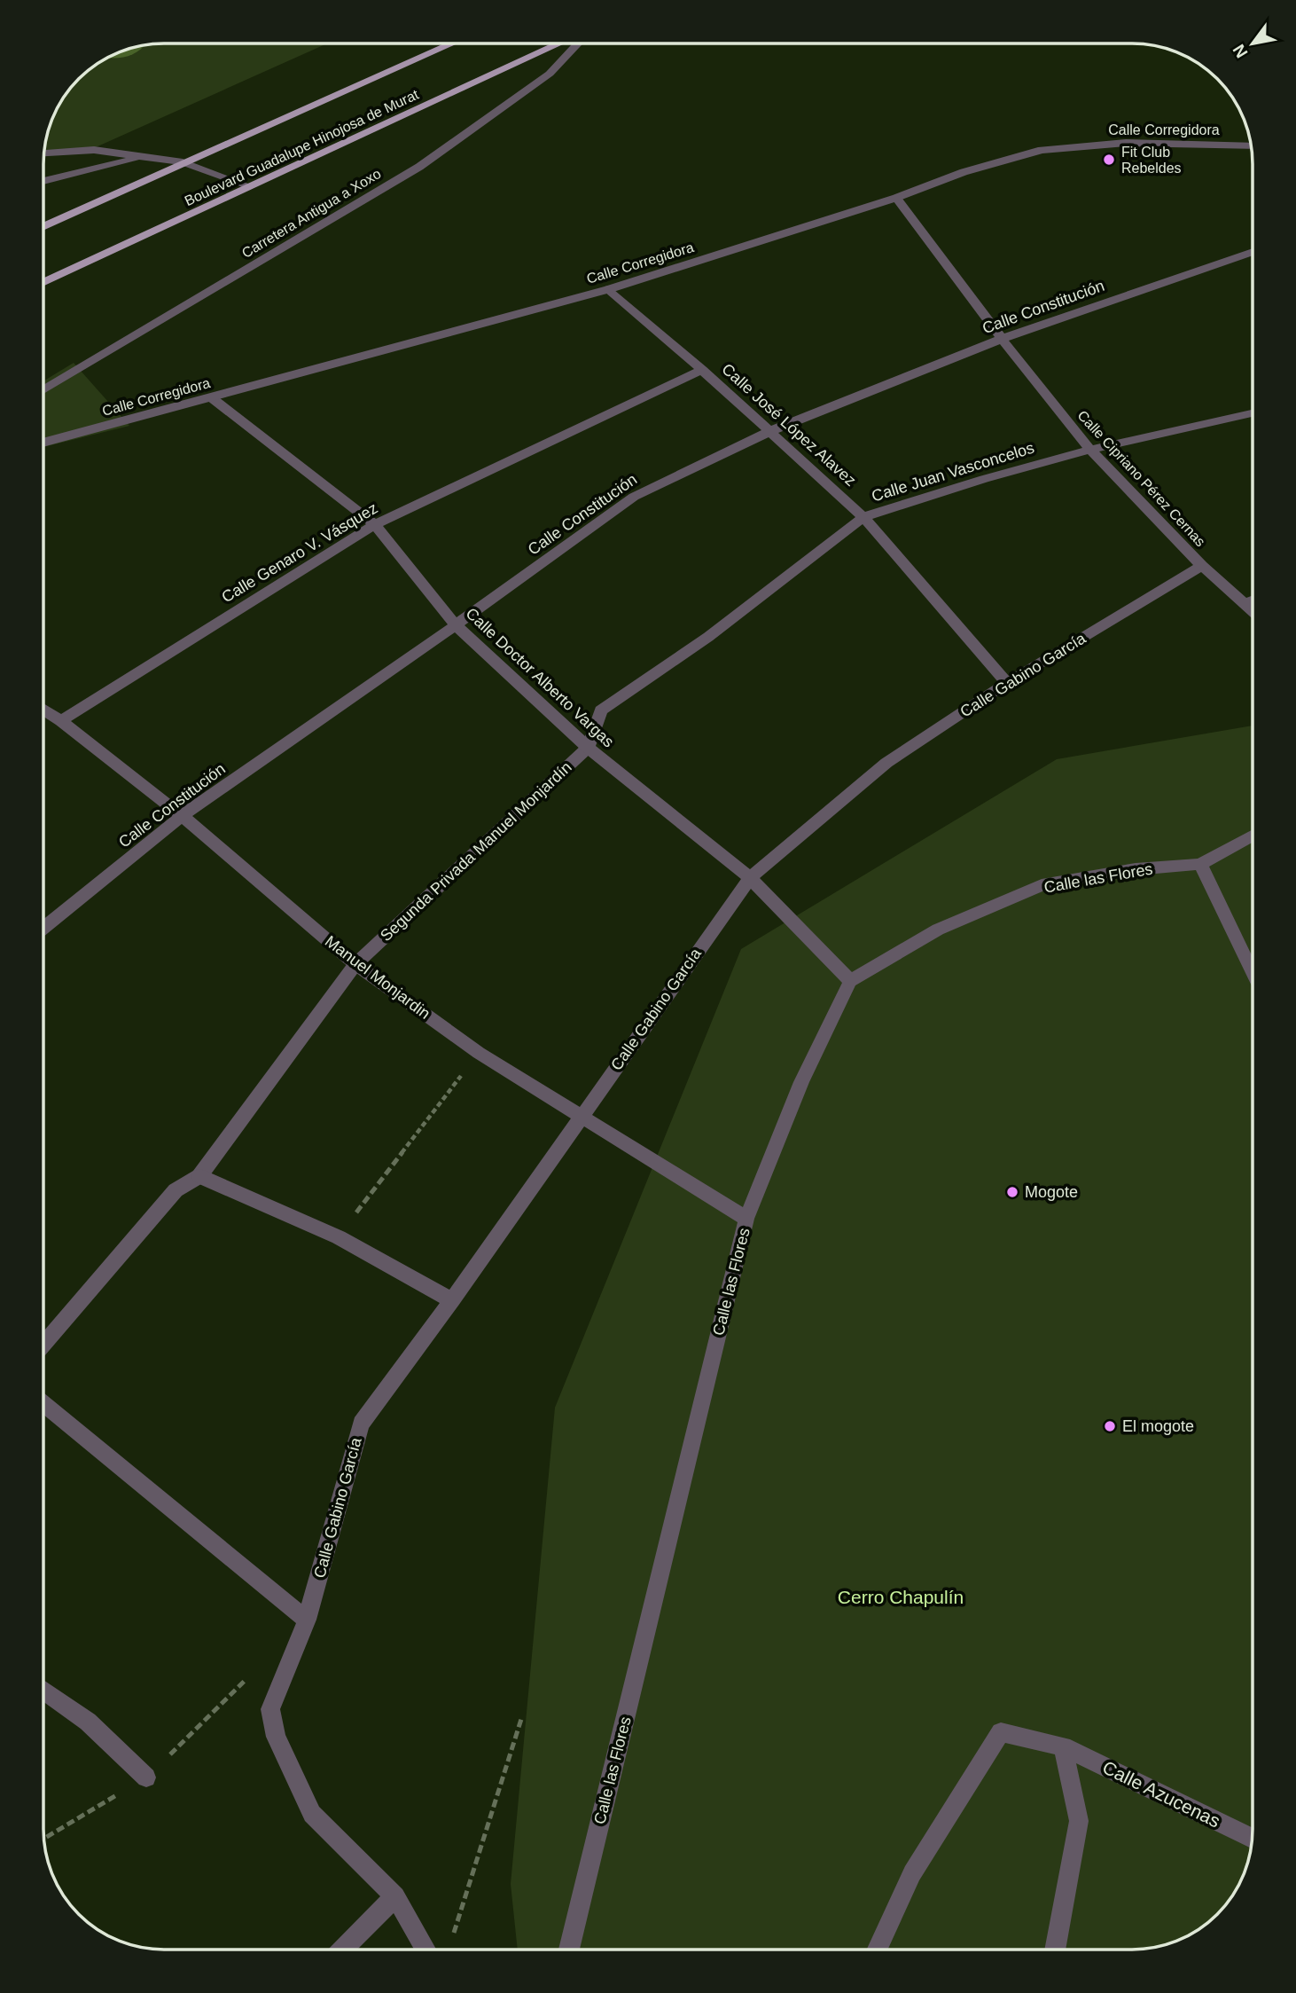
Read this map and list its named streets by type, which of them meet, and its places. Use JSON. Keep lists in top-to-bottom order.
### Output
{
  "streets": {
    "main road": ["Boulevard Guadalupe Hinojosa de Murat"],
    "street": [
      "Calle Corregidora",
      "Carretera Antigua a Xoxo",
      "Calle Constitución",
      "Calle José López Alavez",
      "Calle Juan Vasconcelos",
      "Calle Cipriano Pérez Cernas",
      "Calle Genaro V. Vásquez",
      "Calle Gabino García",
      "Calle Doctor Alberto Vargas",
      "Segunda Privada Manuel Monjardín",
      "Calle las Flores",
      "Manuel Monjardin",
      "Calle Azucenas"
    ]
  },
  "crossings": [
    ["Calle Corregidora", "Calle José López Alavez"],
    ["Calle Corregidora", "Calle Cipriano Pérez Cernas"],
    ["Calle Corregidora", "Calle Doctor Alberto Vargas"],
    ["Calle Constitución", "Calle José López Alavez"],
    ["Calle Constitución", "Calle Cipriano Pérez Cernas"],
    ["Calle Constitución", "Calle Doctor Alberto Vargas"],
    ["Calle Constitución", "Manuel Monjardin"],
    ["Calle José López Alavez", "Calle Juan Vasconcelos"],
    ["Calle José López Alavez", "Calle Genaro V. Vásquez"],
    ["Calle José López Alavez", "Calle Gabino García"],
    ["Calle Juan Vasconcelos", "Calle Cipriano Pérez Cernas"],
    ["Calle Juan Vasconcelos", "Calle Doctor Alberto Vargas"],
    ["Calle Juan Vasconcelos", "Segunda Privada Manuel Monjardín"],
    ["Calle Cipriano Pérez Cernas", "Calle Gabino García"],
    ["Calle Genaro V. Vásquez", "Calle Doctor Alberto Vargas"],
    ["Calle Genaro V. Vásquez", "Manuel Monjardin"],
    ["Calle Gabino García", "Calle Doctor Alberto Vargas"],
    ["Calle Gabino García", "Manuel Monjardin"],
    ["Calle Doctor Alberto Vargas", "Segunda Privada Manuel Monjardín"],
    ["Calle Doctor Alberto Vargas", "Calle las Flores"],
    ["Segunda Privada Manuel Monjardín", "Manuel Monjardin"],
    ["Calle las Flores", "Manuel Monjardin"]
  ],
  "parks": ["Cerro Chapulín"],
  "places": ["Fit Club Rebeldes", "Mogote", "El mogote"],
  "north": "bottom left"
}
